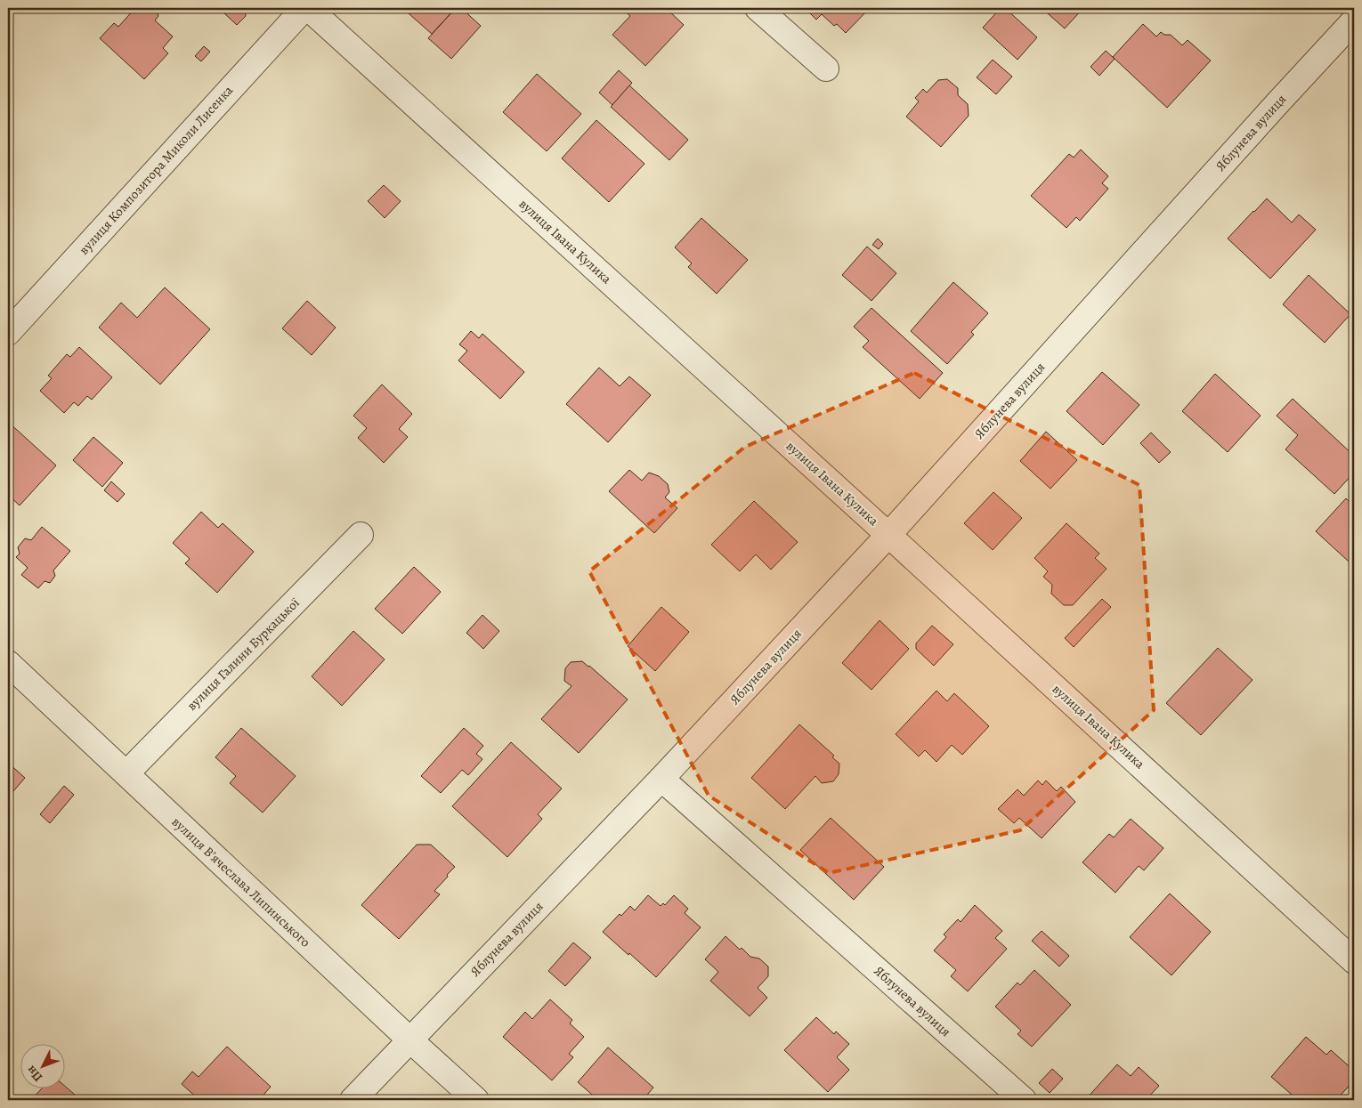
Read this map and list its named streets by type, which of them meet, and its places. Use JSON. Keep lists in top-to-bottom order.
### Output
{
  "streets": {
    "street": [
      "Яблунева вулиця",
      "вулиця Композитора Миколи Лисенка",
      "вулиця Івана Кулика",
      "вулиця Галини Буркацької",
      "вулиця Вʼячеслава Липинського"
    ]
  },
  "crossings": [
    ["Яблунева вулиця", "вулиця Івана Кулика"],
    ["Яблунева вулиця", "вулиця Вʼячеслава Липинського"],
    ["вулиця Галини Буркацької", "вулиця Вʼячеслава Липинського"]
  ],
  "north": "bottom left"
}
